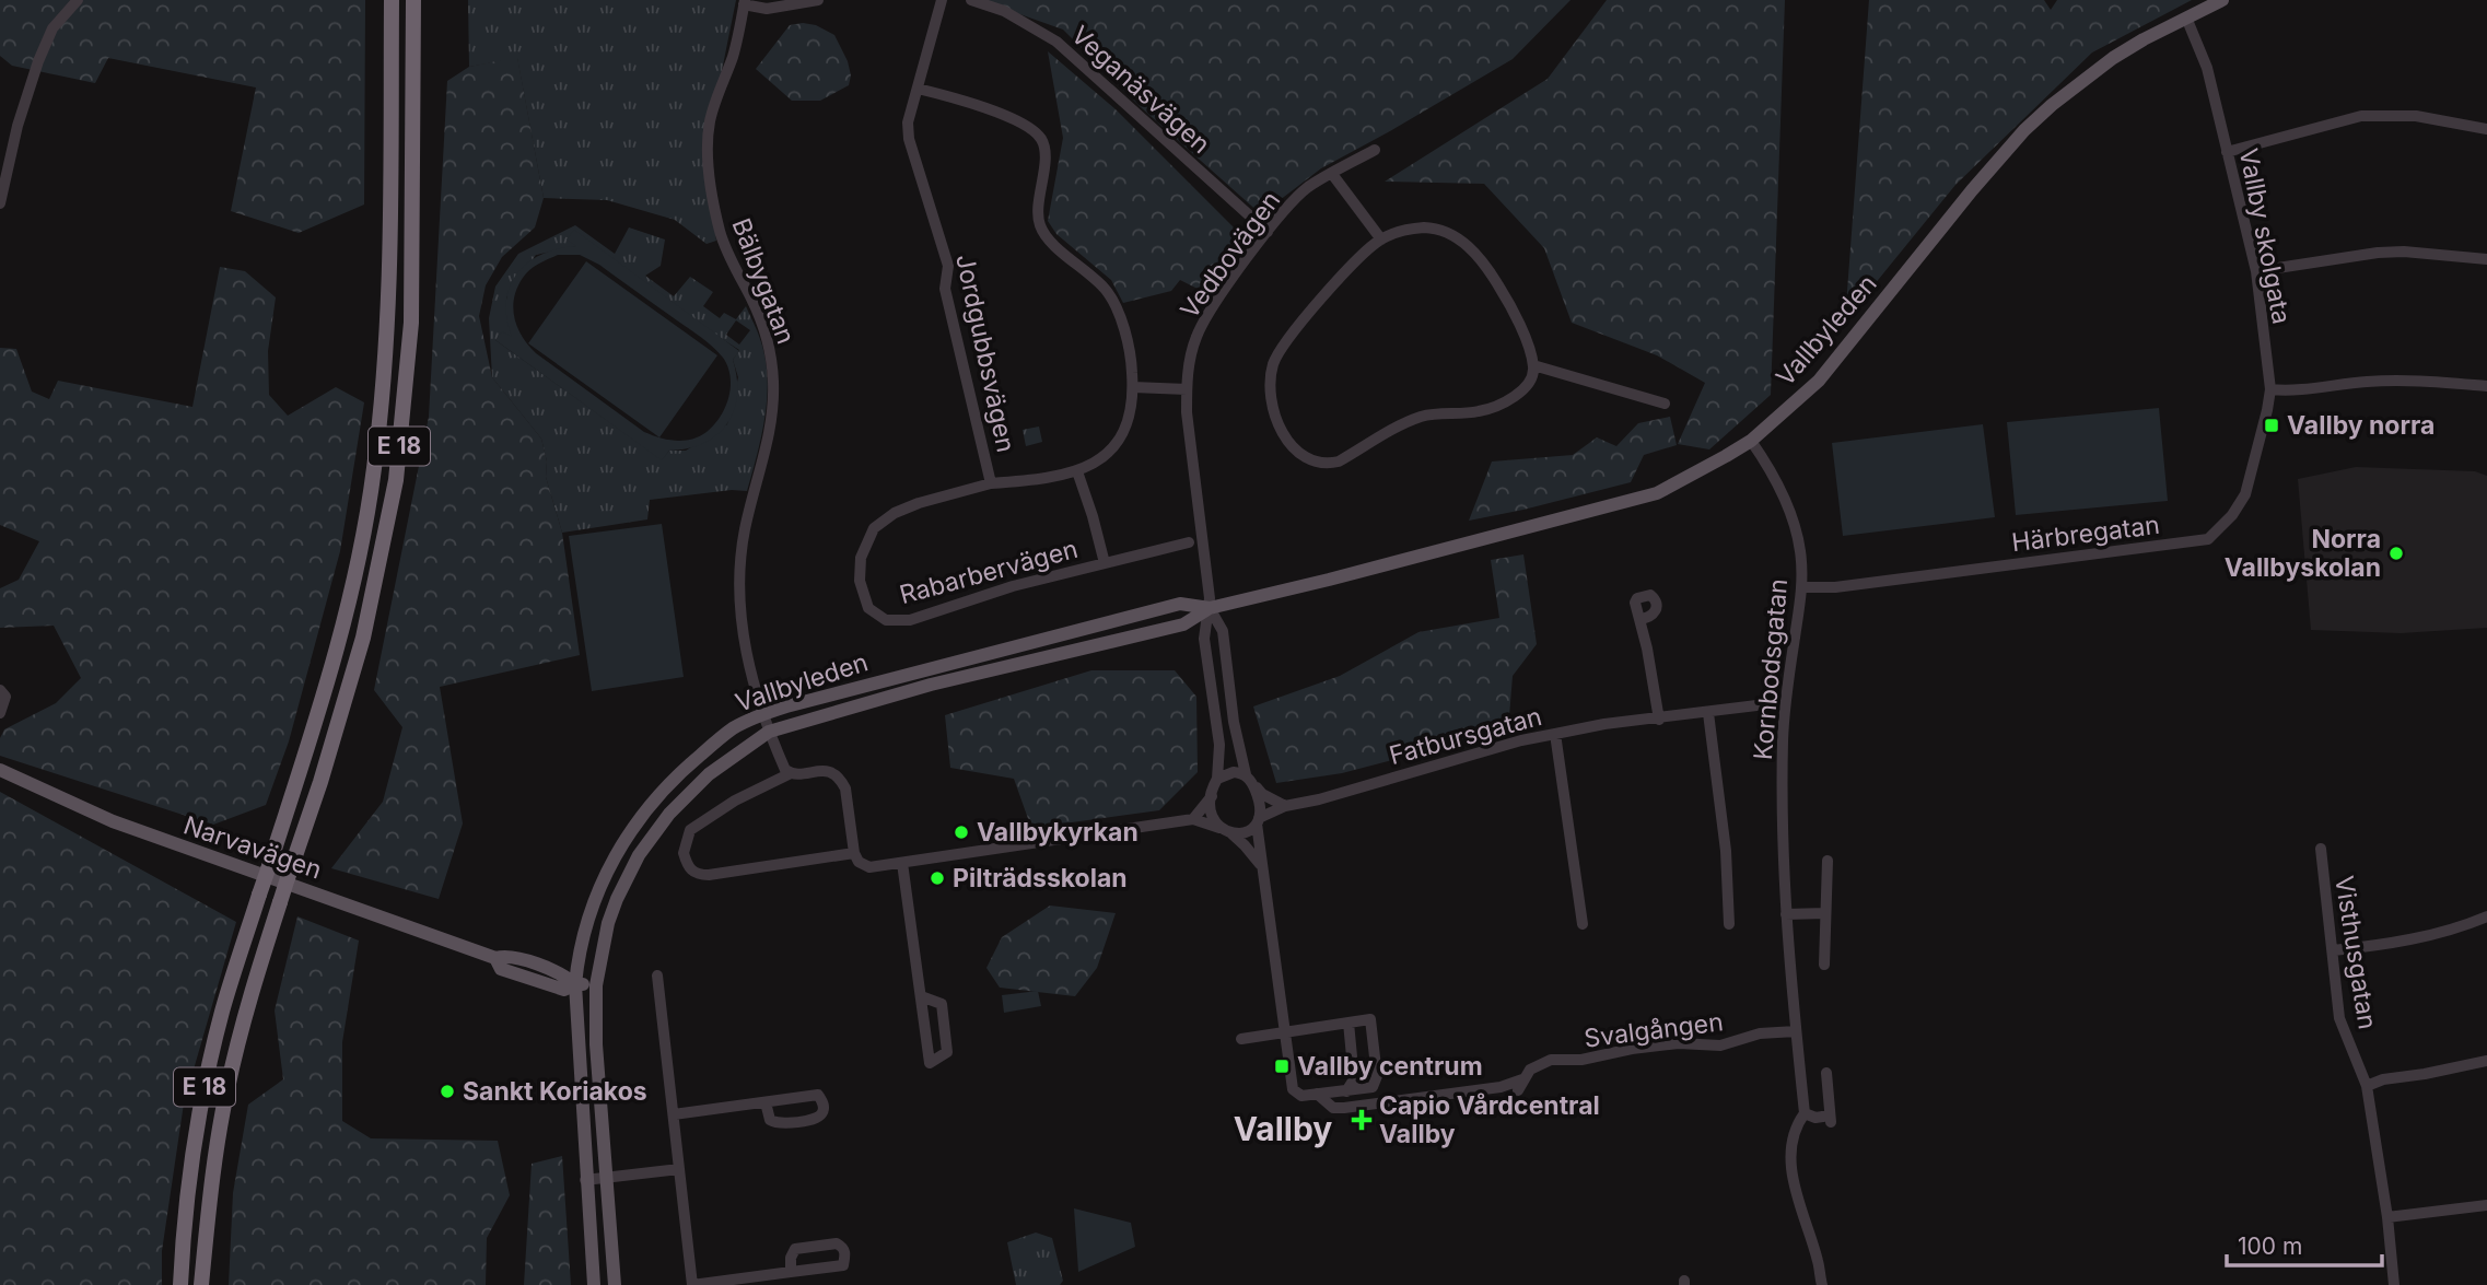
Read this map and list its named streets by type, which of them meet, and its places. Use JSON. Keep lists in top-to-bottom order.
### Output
{
  "streets": {
    "highway": ["E 18"],
    "main road": ["Vallbyleden", "Narvavägen"],
    "street": [
      "Veganäsvägen",
      "Vallby skolgata",
      "Vedbovägen",
      "Bälbygatan",
      "Jordgubbsvägen",
      "Härbregatan",
      "Rabarbervägen",
      "Kornbodsgatan",
      "Fatbursgatan",
      "Visthusgatan",
      "Svalgången"
    ]
  },
  "crossings": [
    ["Veganäsvägen", "Vedbovägen"],
    ["Vallby skolgata", "Vallbyleden"],
    ["Vallby skolgata", "Härbregatan"],
    ["Vedbovägen", "Vallbyleden"],
    ["Bälbygatan", "Vallbyleden"],
    ["Vallbyleden", "Kornbodsgatan"],
    ["Vallbyleden", "Narvavägen"],
    ["Jordgubbsvägen", "Rabarbervägen"],
    ["Härbregatan", "Kornbodsgatan"],
    ["Kornbodsgatan", "Fatbursgatan"],
    ["Kornbodsgatan", "Svalgången"]
  ],
  "districts": ["Vallby"],
  "places": {
    "transit": ["Vallby norra", "Vallby centrum"],
    "other": [
      "Norra Vallbyskolan",
      "Vallbykyrkan",
      "Pilträdsskolan",
      "Sankt Koriakos"
    ],
    "health": ["Capio Vårdcentral Vallby"]
  },
  "scale_bar": "100 m"
}
